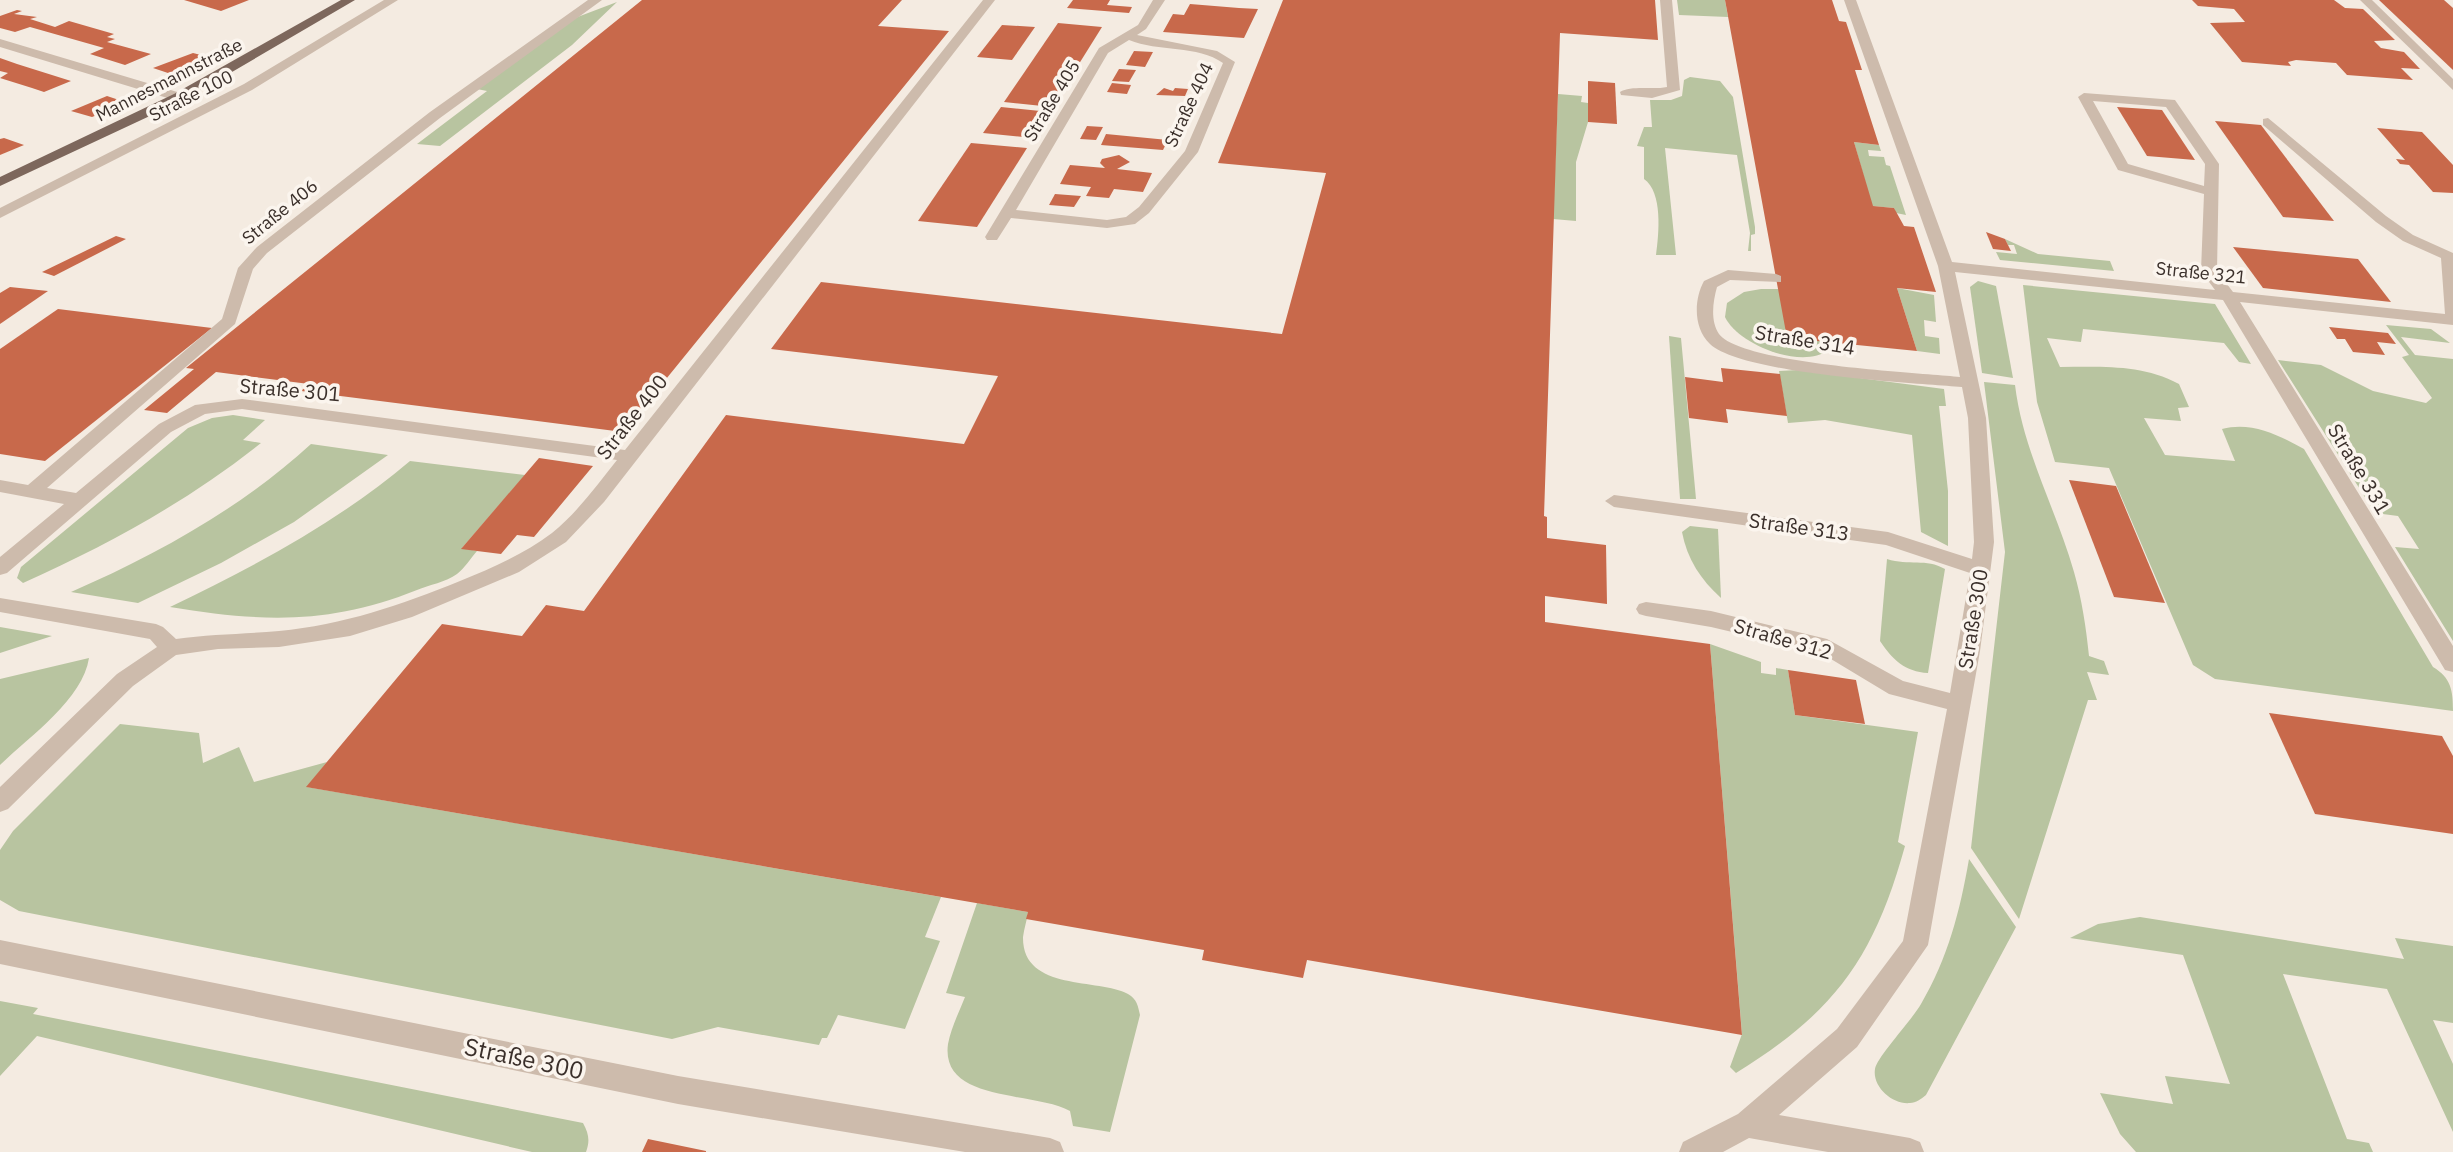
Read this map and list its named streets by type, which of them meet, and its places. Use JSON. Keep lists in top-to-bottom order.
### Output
{
  "streets": {
    "main road": ["Mannesmannstraße"],
    "street": [
      "Straße 100",
      "Straße 405",
      "Straße 404",
      "Straße 406",
      "Straße 321",
      "Straße 314",
      "Straße 301",
      "Straße 400",
      "Straße 331",
      "Straße 313",
      "Straße 300",
      "Straße 312"
    ]
  },
  "crossings": [
    ["Straße 405", "Straße 404"],
    ["Straße 321", "Straße 331"],
    ["Straße 321", "Straße 300"],
    ["Straße 314", "Straße 300"],
    ["Straße 301", "Straße 400"],
    ["Straße 313", "Straße 300"],
    ["Straße 300", "Straße 312"]
  ]
}
